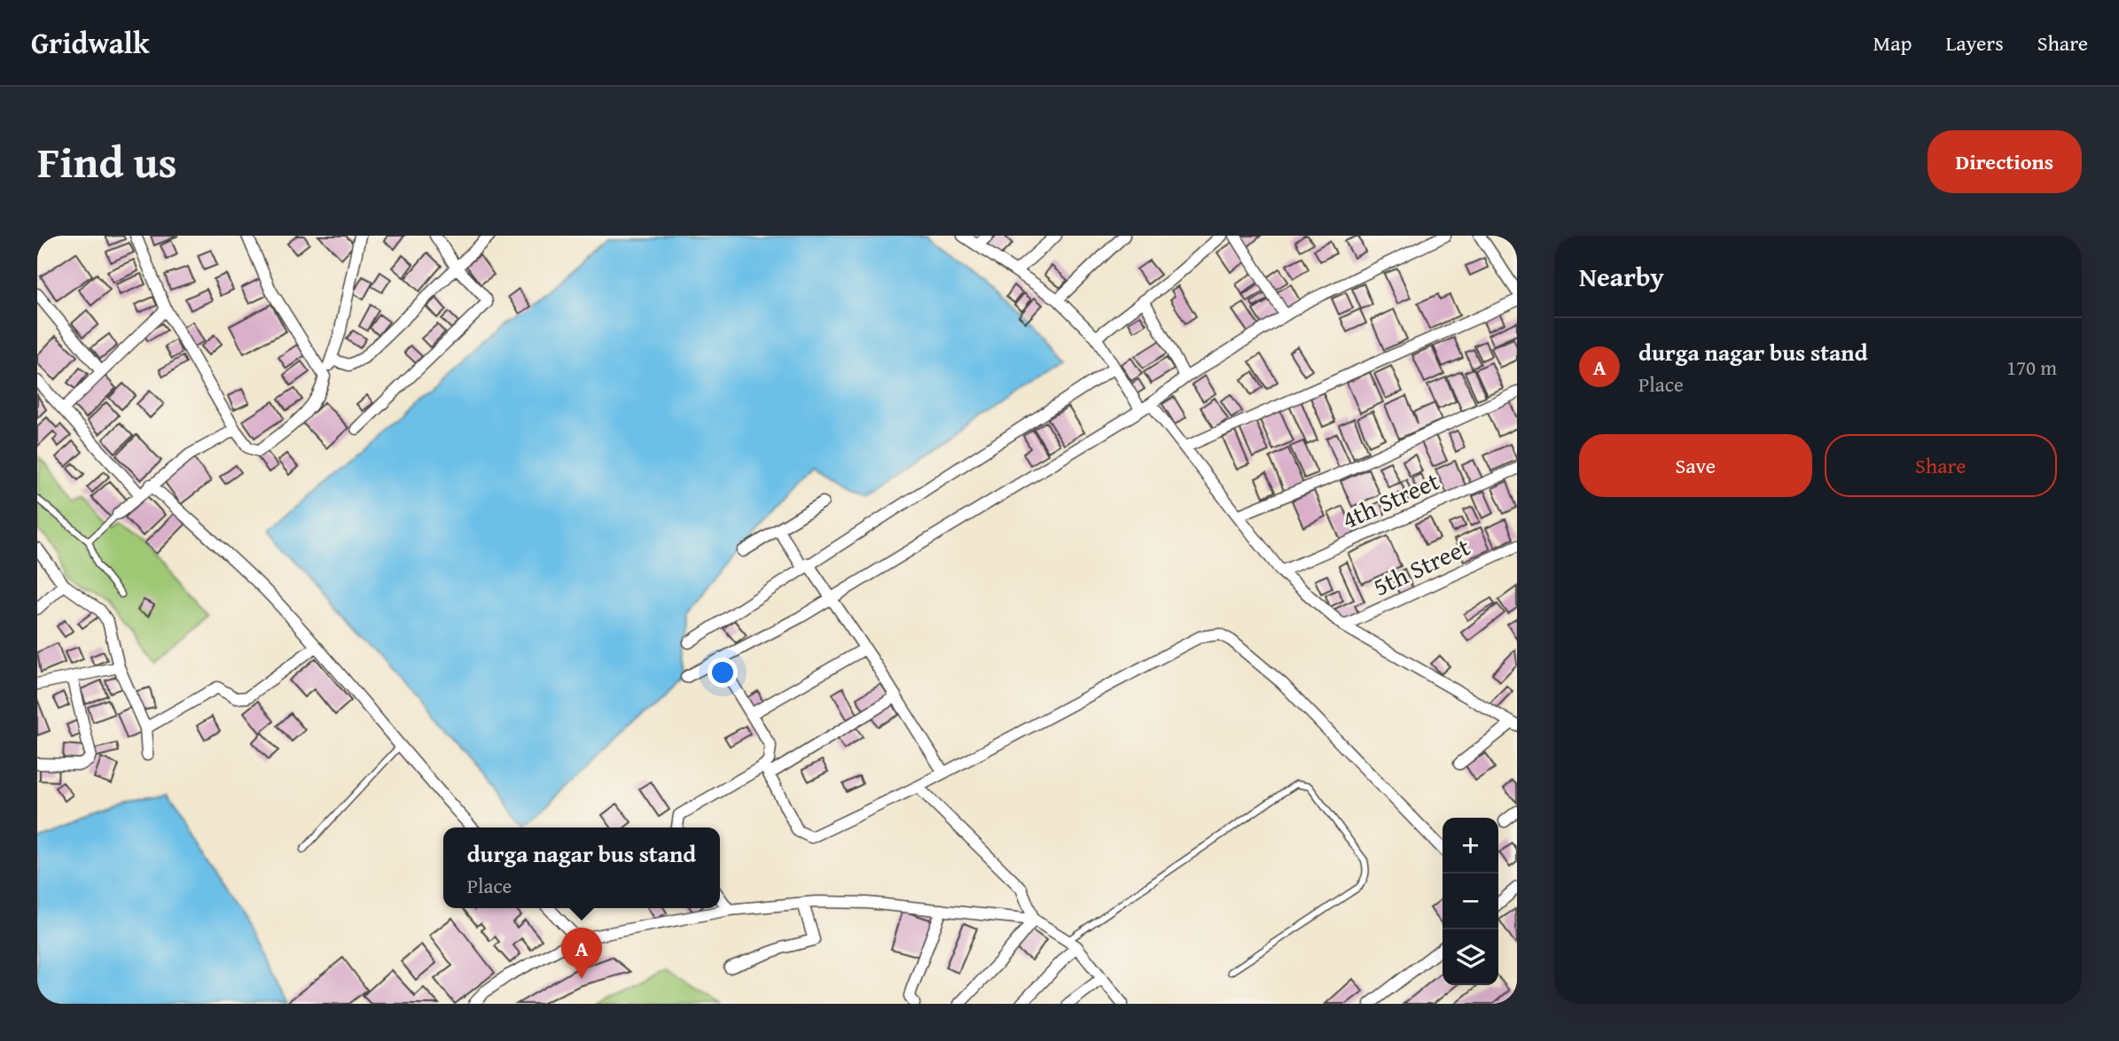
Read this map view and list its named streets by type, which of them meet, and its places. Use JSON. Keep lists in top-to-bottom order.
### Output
{
  "streets": {
    "street": ["4th Street", "5th Street"]
  },
  "page": {
    "header": "Gridwalk",
    "nav": ["Map", "Layers", "Share"],
    "title": "Find us",
    "buttons": [
      "Directions",
      ["Save", "Share"]
    ],
    "heading": "Nearby",
    "list": [
      {
        "mark": "A",
        "name": "durga nagar bus stand",
        "note": "Place",
        "value": "170 m"
      }
    ],
    "map_buttons": ["+", "−"],
    "popup": ["durga nagar bus stand", "Place"],
    "pins": "A"
  }
}
